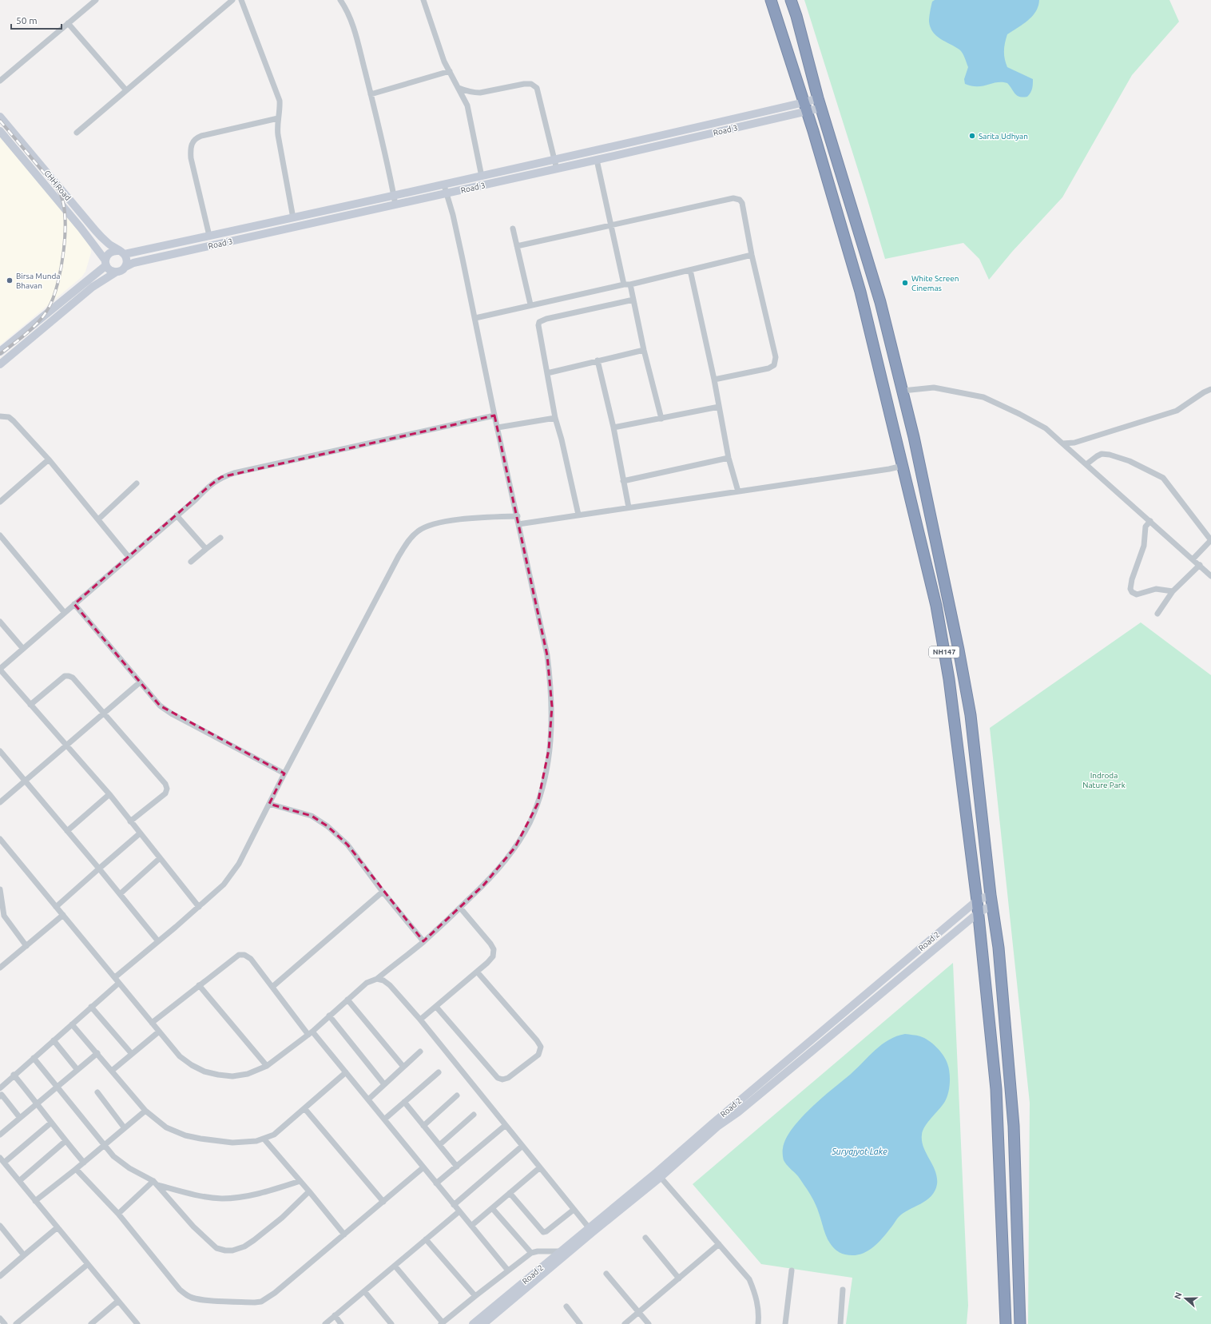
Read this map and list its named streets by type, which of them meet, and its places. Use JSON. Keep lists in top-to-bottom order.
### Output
{
  "streets": {
    "highway": ["NH147"],
    "street": ["Road 3", "CHH Road", "Road 2"]
  },
  "crossings": [
    ["Road 3", "CHH Road"],
    ["Road 3", "NH147"],
    ["NH147", "Road 2"]
  ],
  "water": ["Suryajyot Lake"],
  "parks": ["Indroda Nature Park"],
  "places": ["Sarita Udhyan", "Birsa Munda Bhavan", "White Screen Cinemas"],
  "scale_bar": "50 m",
  "north": "left"
}
